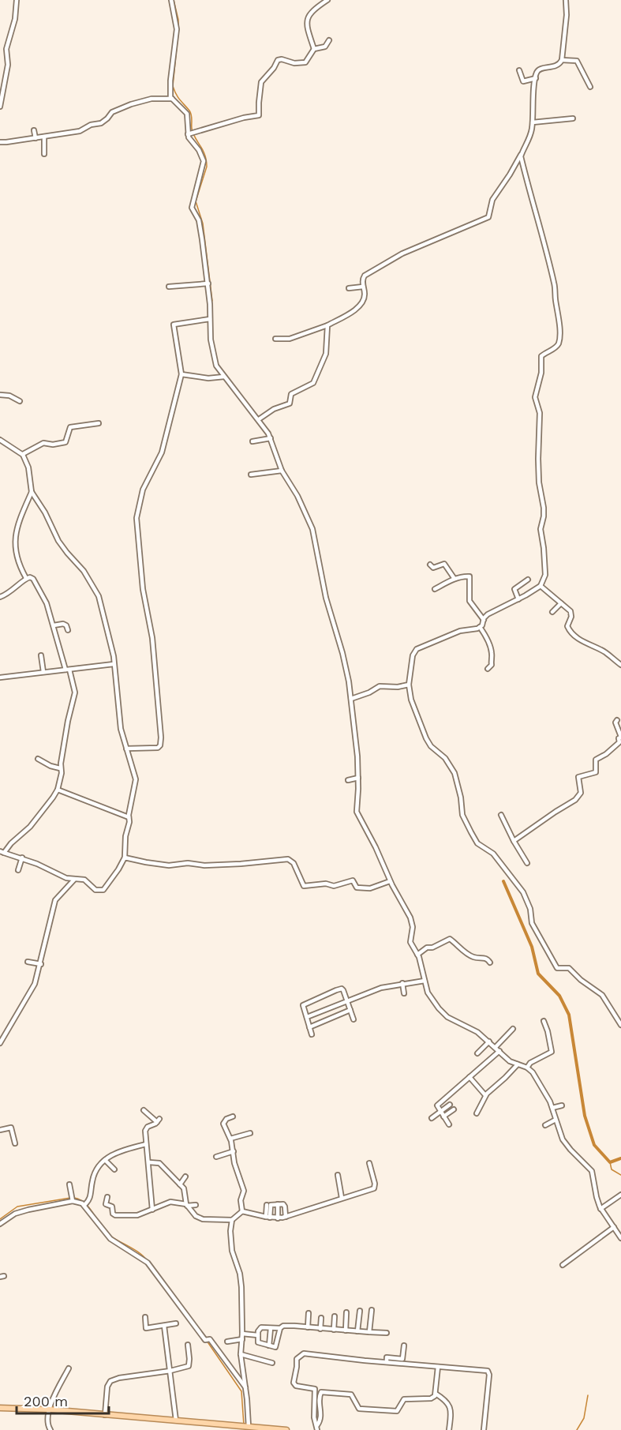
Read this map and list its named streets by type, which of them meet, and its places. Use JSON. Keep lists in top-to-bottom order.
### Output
{
  "scale_bar": "200 m"
}
